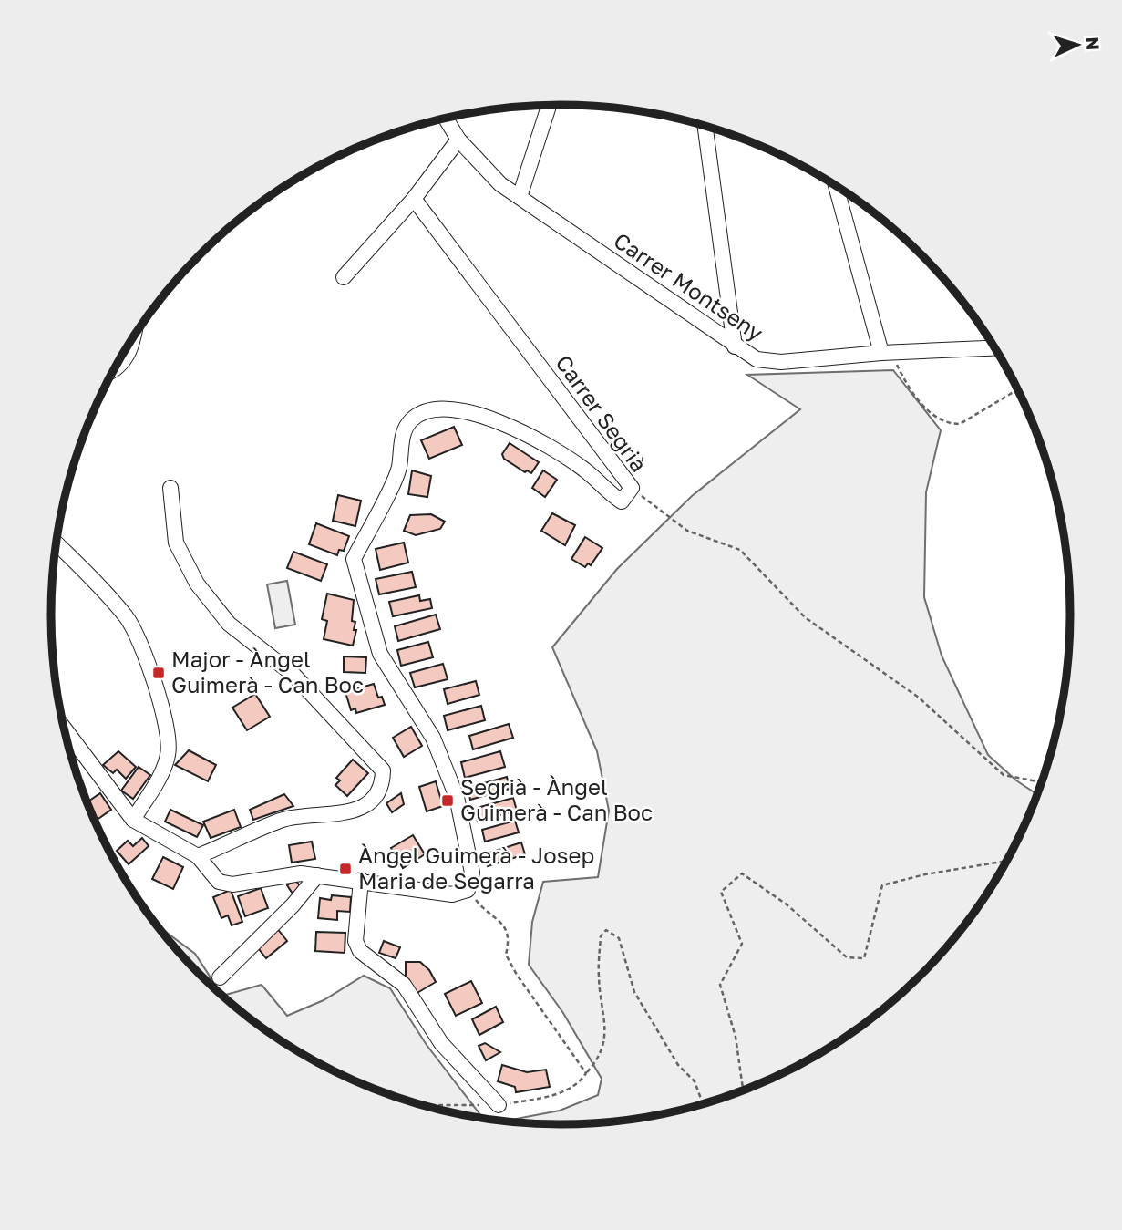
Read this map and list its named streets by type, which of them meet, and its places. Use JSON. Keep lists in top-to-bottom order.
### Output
{
  "streets": {
    "street": ["Carrer Montseny", "Carrer Segrià"]
  },
  "places": {
    "transit": ["Major - Àngel Guimerà - Can Boc", "Segrià - Àngel Guimerà - Can Boc", "Àngel Guimerà - Josep Maria de Segarra"]
  },
  "north": "right"
}
